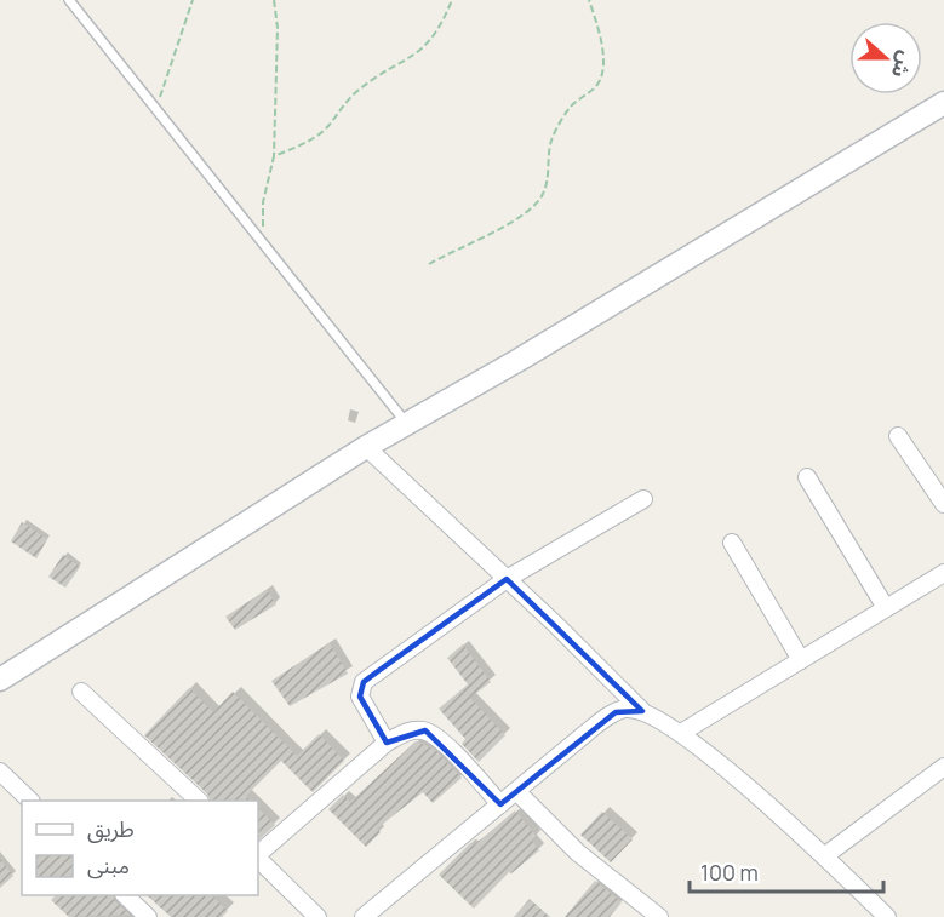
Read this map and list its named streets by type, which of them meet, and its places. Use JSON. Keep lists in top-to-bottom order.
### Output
{
  "legend": ["طريق", "مبنى"],
  "scale_bar": "100 m",
  "north": "right"
}
